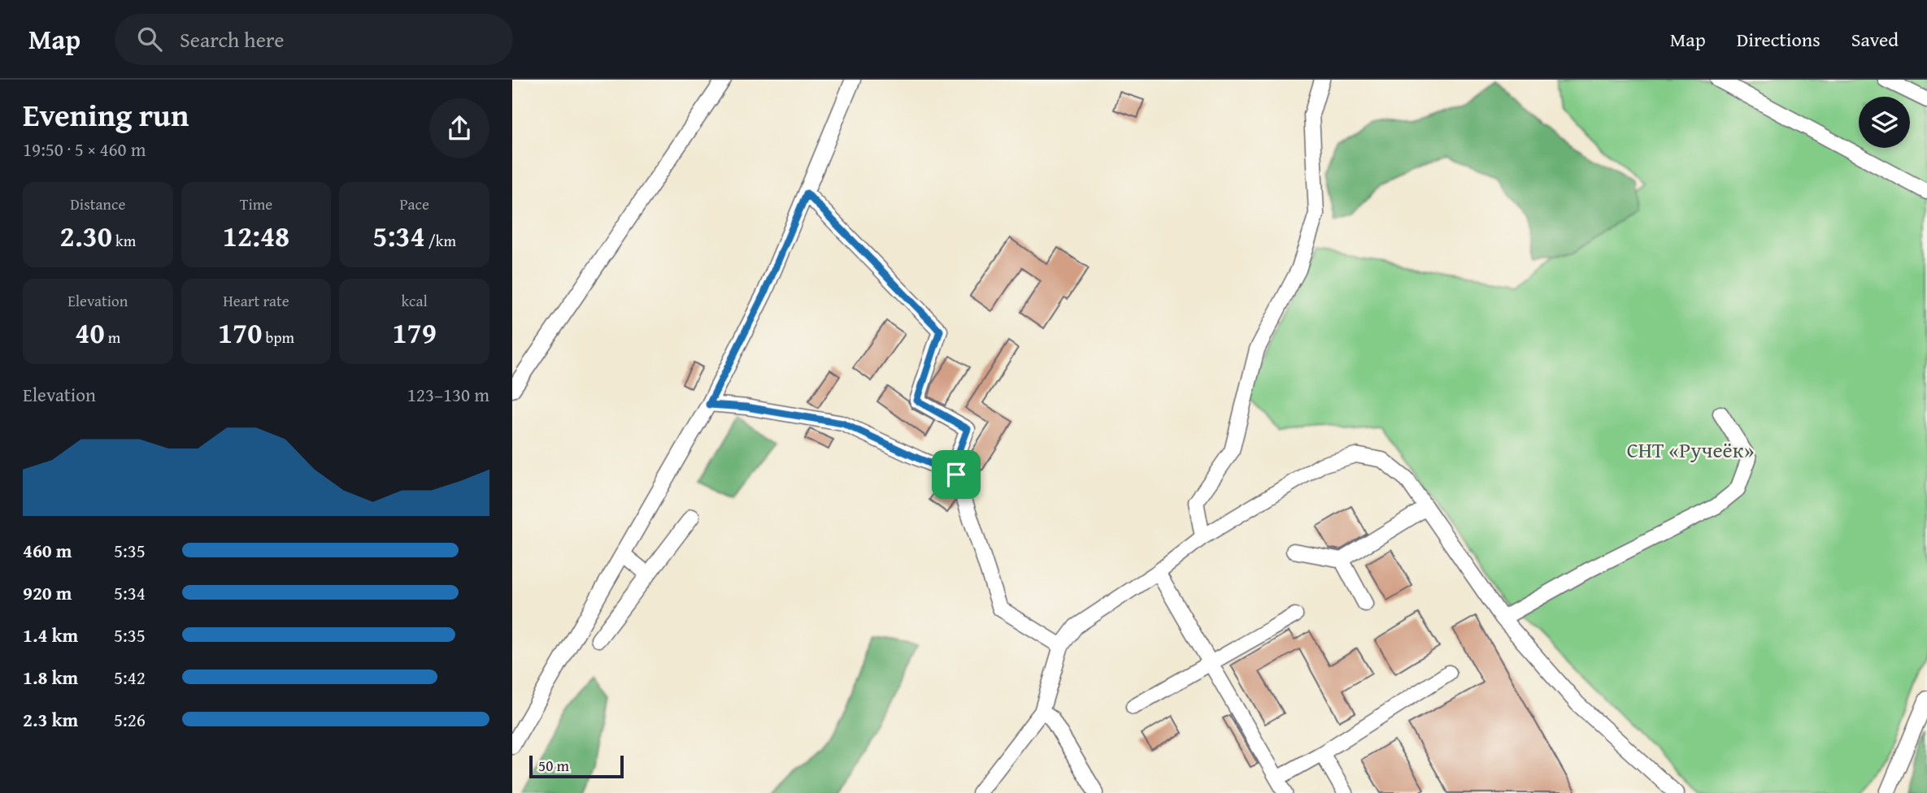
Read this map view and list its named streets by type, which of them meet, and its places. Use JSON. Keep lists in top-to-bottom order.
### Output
{
  "parks": ["СНТ «Ручеёк»"],
  "scale_bar": "50 m",
  "page": {
    "header": "Map",
    "search": "Search here",
    "nav": ["Map", "Directions", "Saved"],
    "heading": ["Evening run", "19:50 · 5 × 460 m"],
    "stats": [
      ["Distance", "2.30 km"],
      ["Time", "12:48"],
      ["Pace", "5:34 /km"],
      ["Elevation", "40 m"],
      ["Heart rate", "170 bpm"],
      ["kcal", "179"]
    ],
    "chart": ["Elevation", "123–130 m"],
    "list": [
      {
        "name": "460 m",
        "note": "5:35"
      },
      {
        "name": "920 m",
        "note": "5:34"
      },
      {
        "name": "1.4 km",
        "note": "5:35"
      },
      {
        "name": "1.8 km",
        "note": "5:42"
      },
      {
        "name": "2.3 km",
        "note": "5:26"
      }
    ],
    "scale": "50 m"
  }
}
